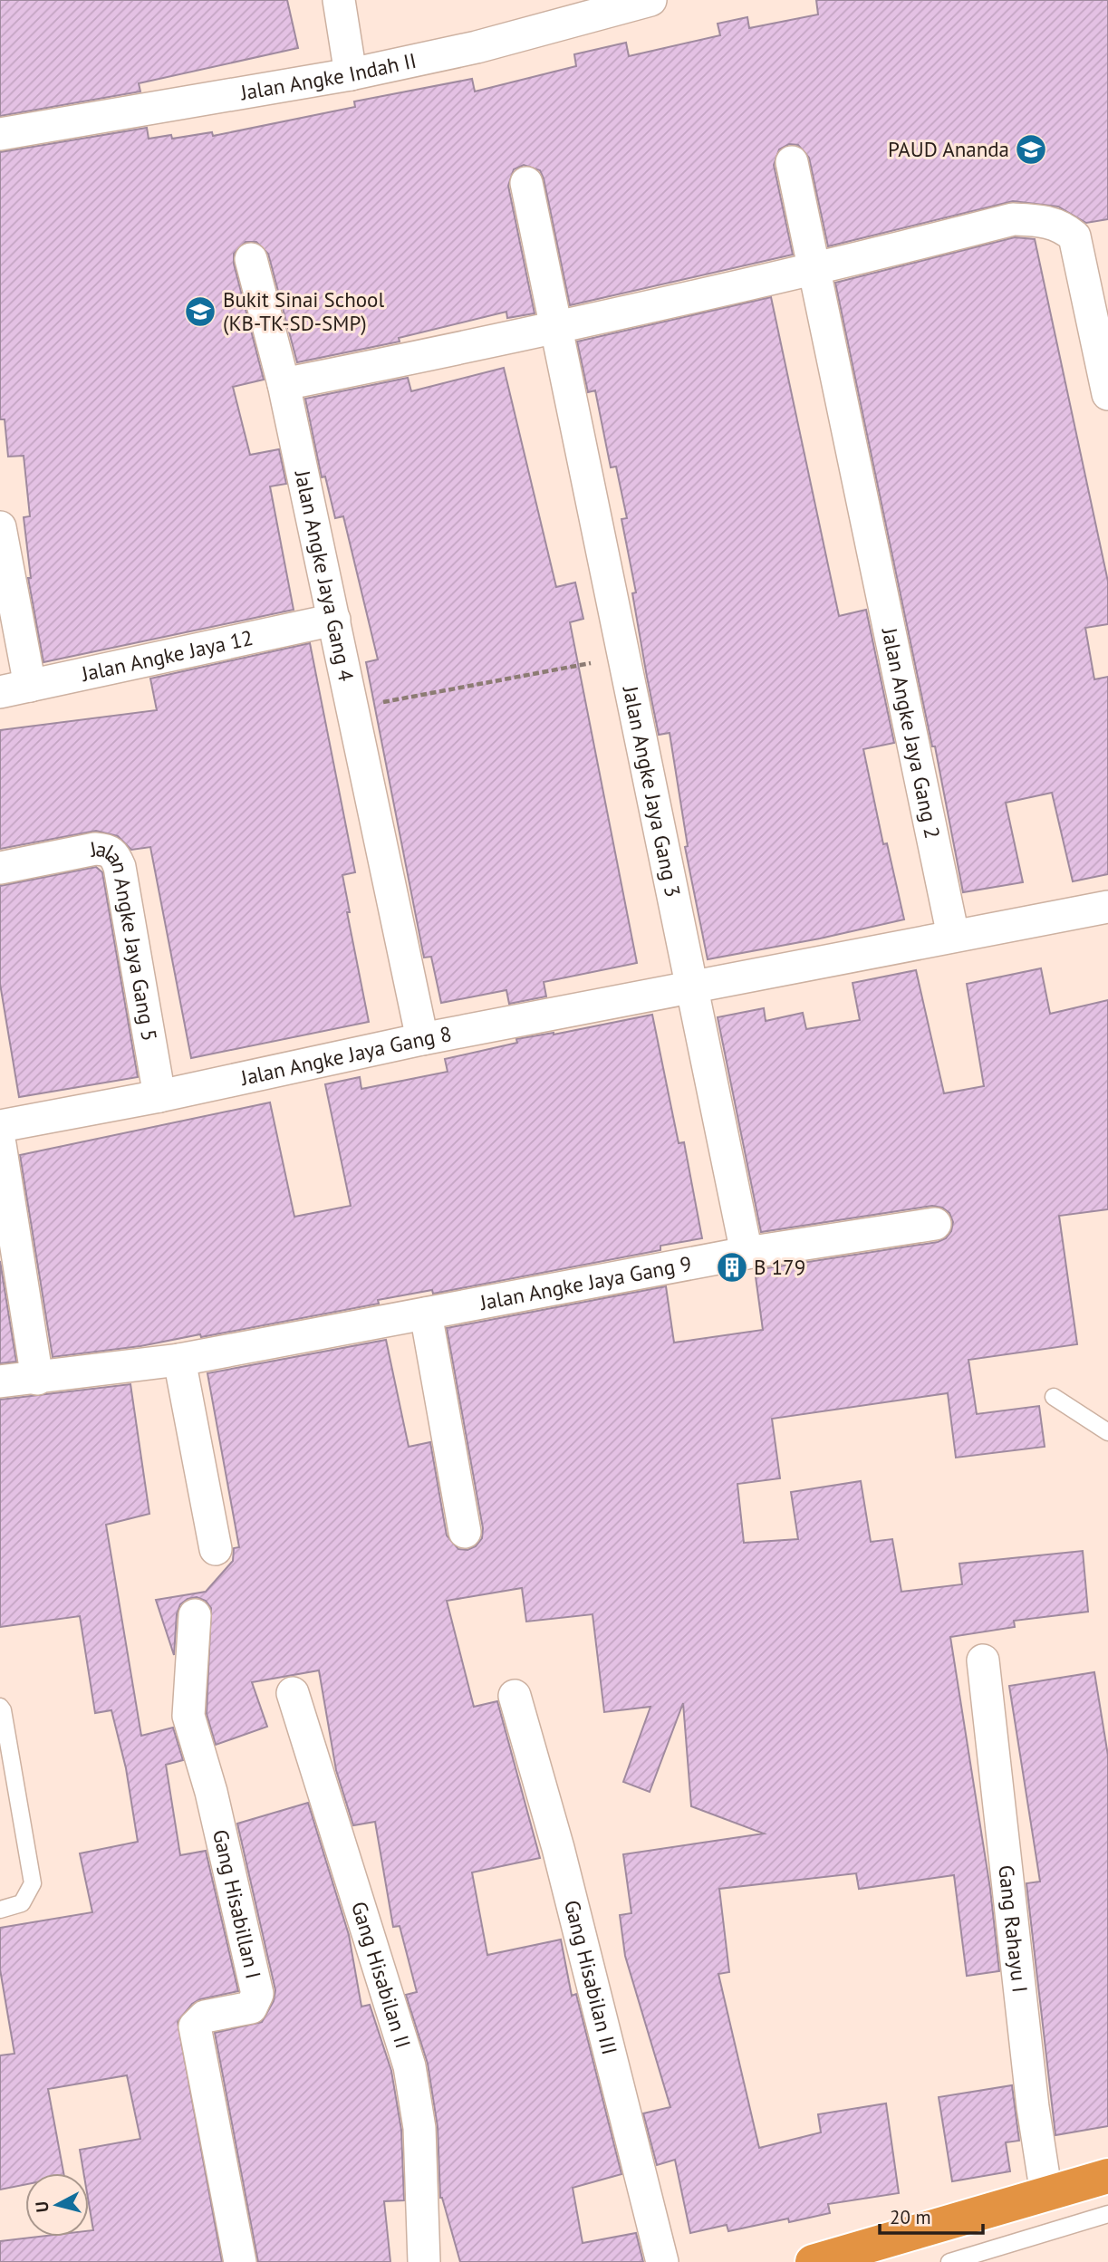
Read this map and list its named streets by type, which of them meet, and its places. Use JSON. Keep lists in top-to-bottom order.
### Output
{
  "streets": {
    "street": [
      "Jalan Angke Indah II",
      "Jalan Angke Jaya Gang 4",
      "Jalan Angke Jaya 12",
      "Jalan Angke Jaya Gang 2",
      "Jalan Angke Jaya Gang 3",
      "Jalan Angke Jaya Gang 5",
      "Jalan Angke Jaya Gang 8",
      "Jalan Angke Jaya Gang 9",
      "Gang Hisabillan I",
      "Gang Rahayu I",
      "Gang Hisabilan II",
      "Gang Hisabilan III"
    ]
  },
  "crossings": [
    ["Jalan Angke Jaya Gang 4", "Jalan Angke Jaya 12"],
    ["Jalan Angke Jaya Gang 4", "Jalan Angke Jaya Gang 8"],
    ["Jalan Angke Jaya Gang 3", "Jalan Angke Jaya Gang 8"],
    ["Jalan Angke Jaya Gang 3", "Jalan Angke Jaya Gang 9"],
    ["Jalan Angke Jaya Gang 5", "Jalan Angke Jaya Gang 8"]
  ],
  "places": {
    "school or university": ["PAUD Ananda", "Bukit Sinai School (KB-TK-SD-SMP)"],
    "building": ["B 179"]
  },
  "scale_bar": "20 m",
  "north": "left"
}
